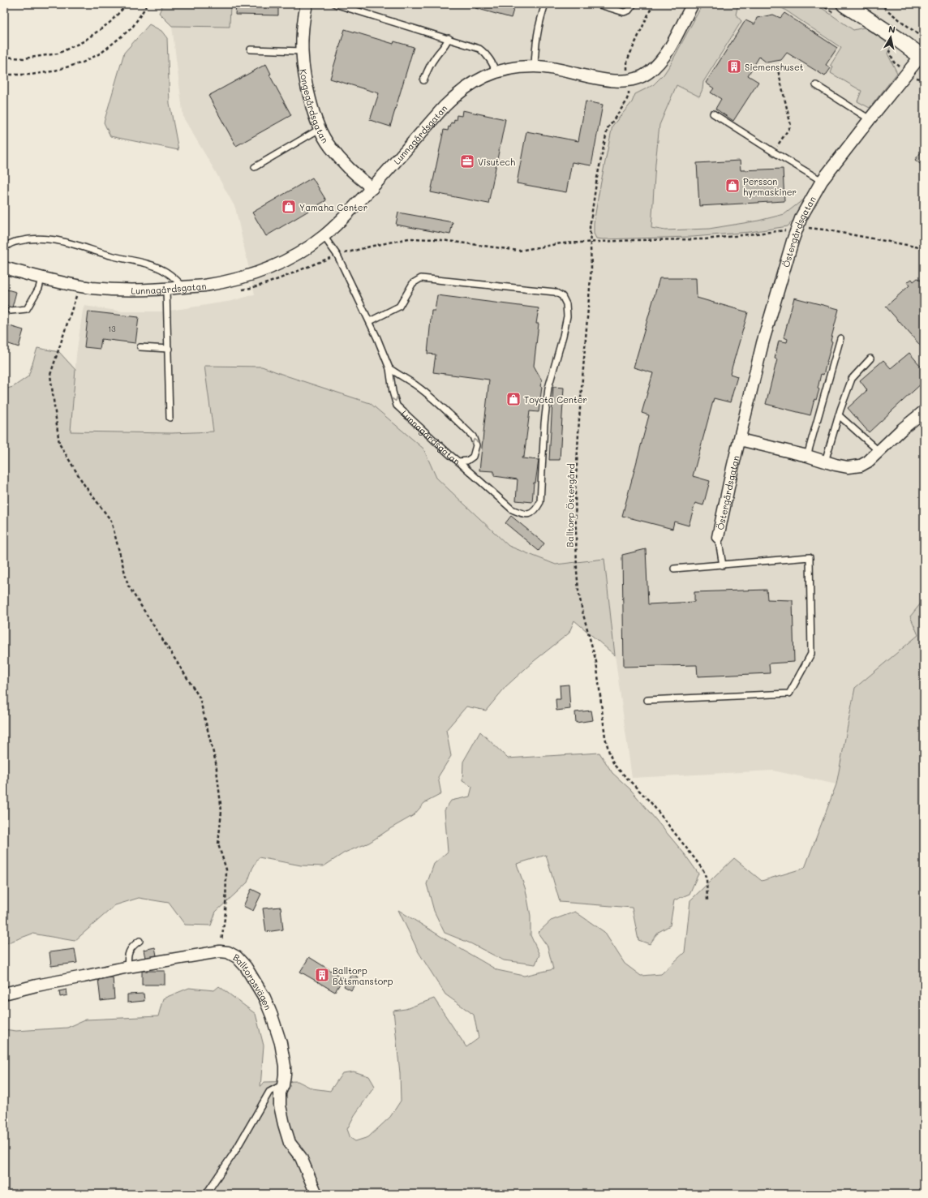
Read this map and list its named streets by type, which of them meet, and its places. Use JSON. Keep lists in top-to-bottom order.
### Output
{
  "streets": {
    "street": [
      "Kongegårdsgatan",
      "Lunnagårdsgatan",
      "Östergårdsgatan",
      "Balltorpsvägen"
    ],
    "path": ["Balltorp Östergård"]
  },
  "crossings": [
    ["Kongegårdsgatan", "Lunnagårdsgatan"],
    ["Lunnagårdsgatan", "Balltorp Östergård"]
  ],
  "places": {
    "building": ["Siemenshuset", "Balltorp Båtsmanstorp"],
    "office": ["Visutech"],
    "shop": ["Persson hyrmaskiner", "Yamaha Center", "Toyota Center"]
  },
  "house_numbers": ["13"],
  "north": "top"
}
